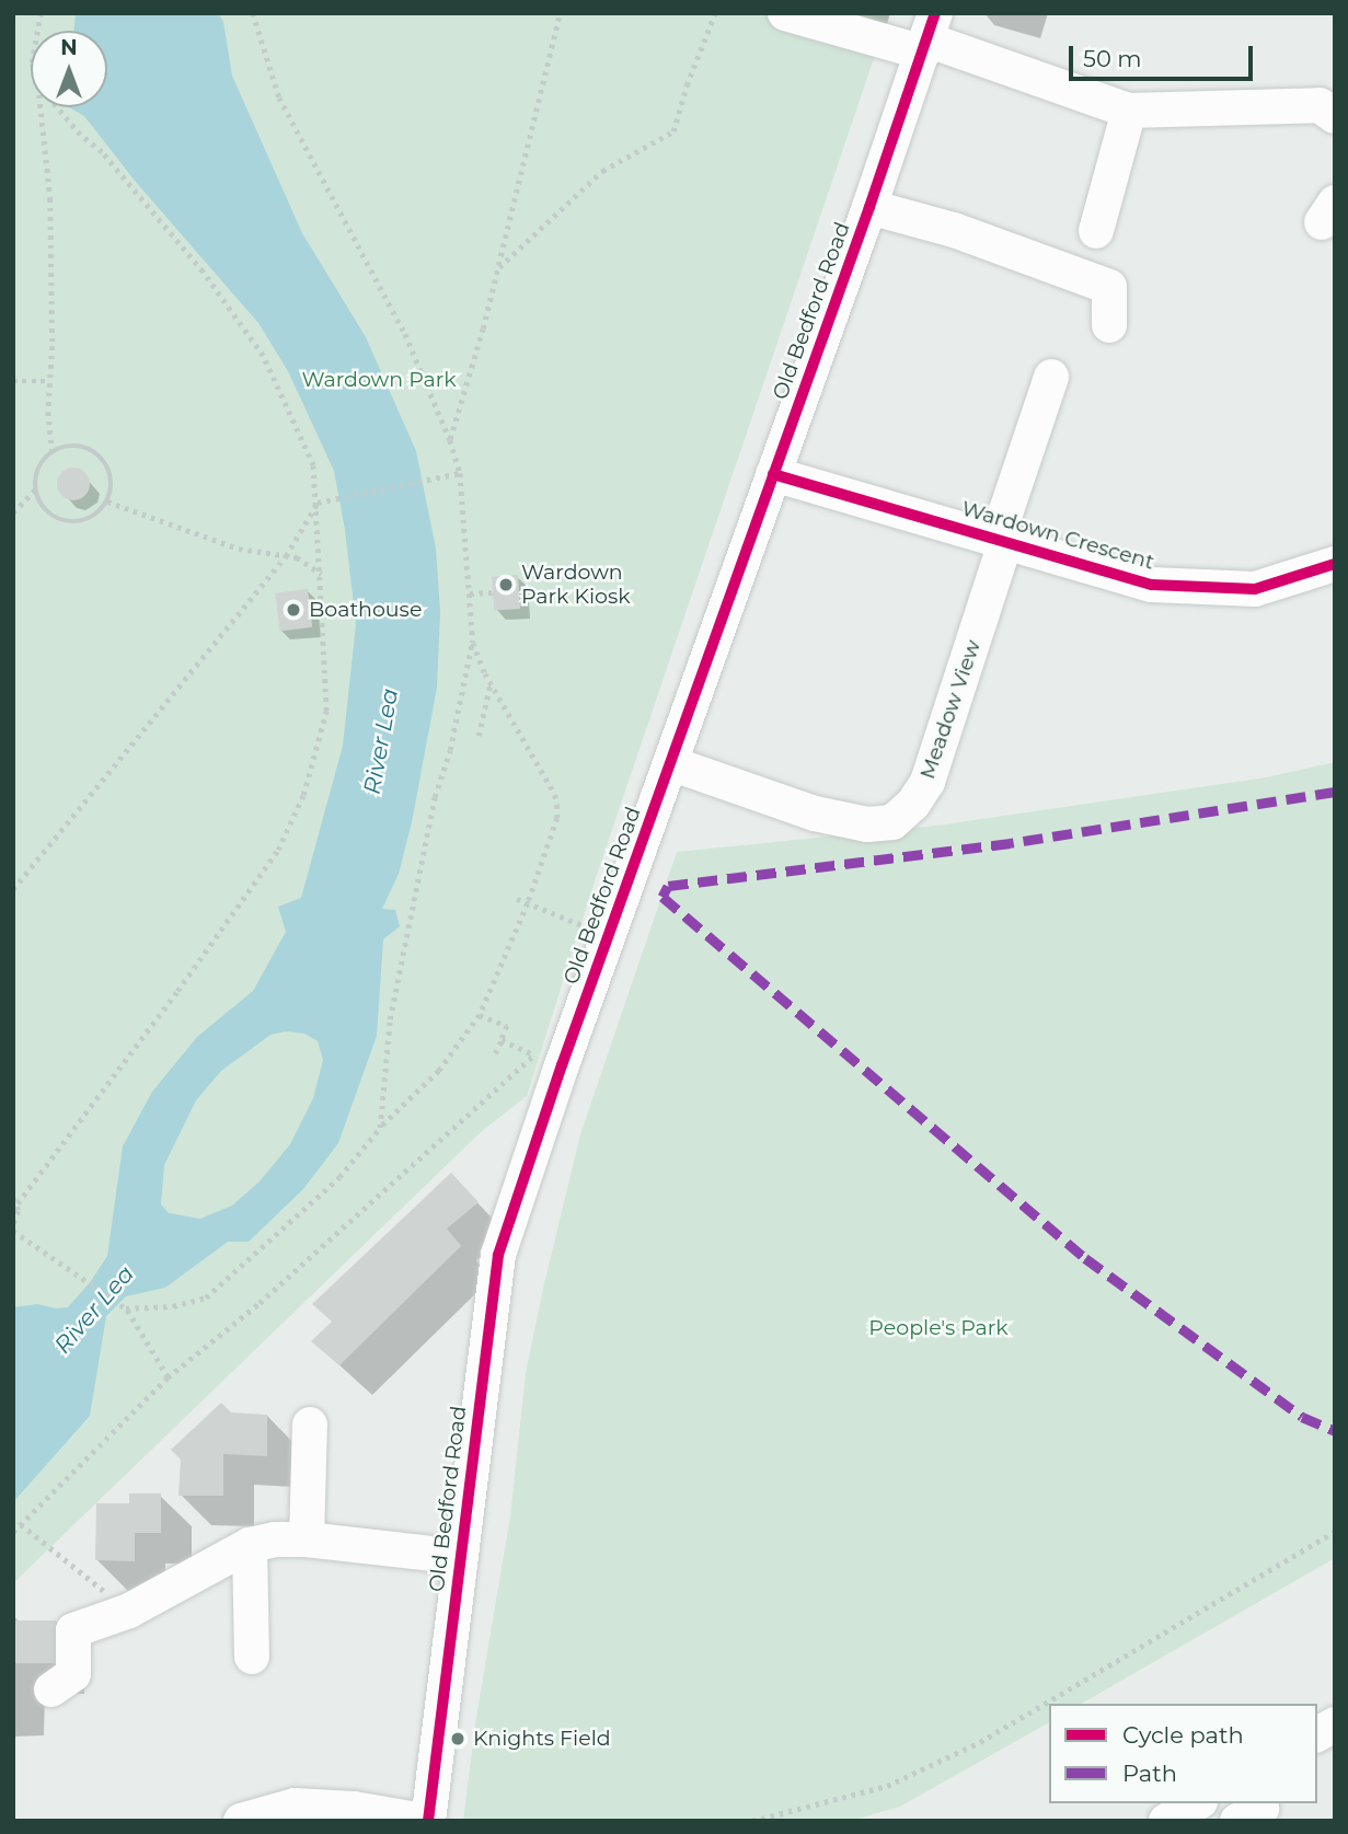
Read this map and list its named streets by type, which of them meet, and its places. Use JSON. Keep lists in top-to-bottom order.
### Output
{
  "streets": {
    "street": ["Old Bedford Road", "Wardown Crescent", "Meadow View"]
  },
  "crossings": [
    ["Old Bedford Road", "Wardown Crescent"],
    ["Old Bedford Road", "Meadow View"],
    ["Wardown Crescent", "Meadow View"]
  ],
  "water": ["River Lea"],
  "parks": ["Wardown Park", "People's Park"],
  "places": ["Wardown Park Kiosk", "Boathouse", "Knights Field"],
  "legend": ["Cycle path", "Path"],
  "scale_bar": "50 m",
  "north": "top"
}
